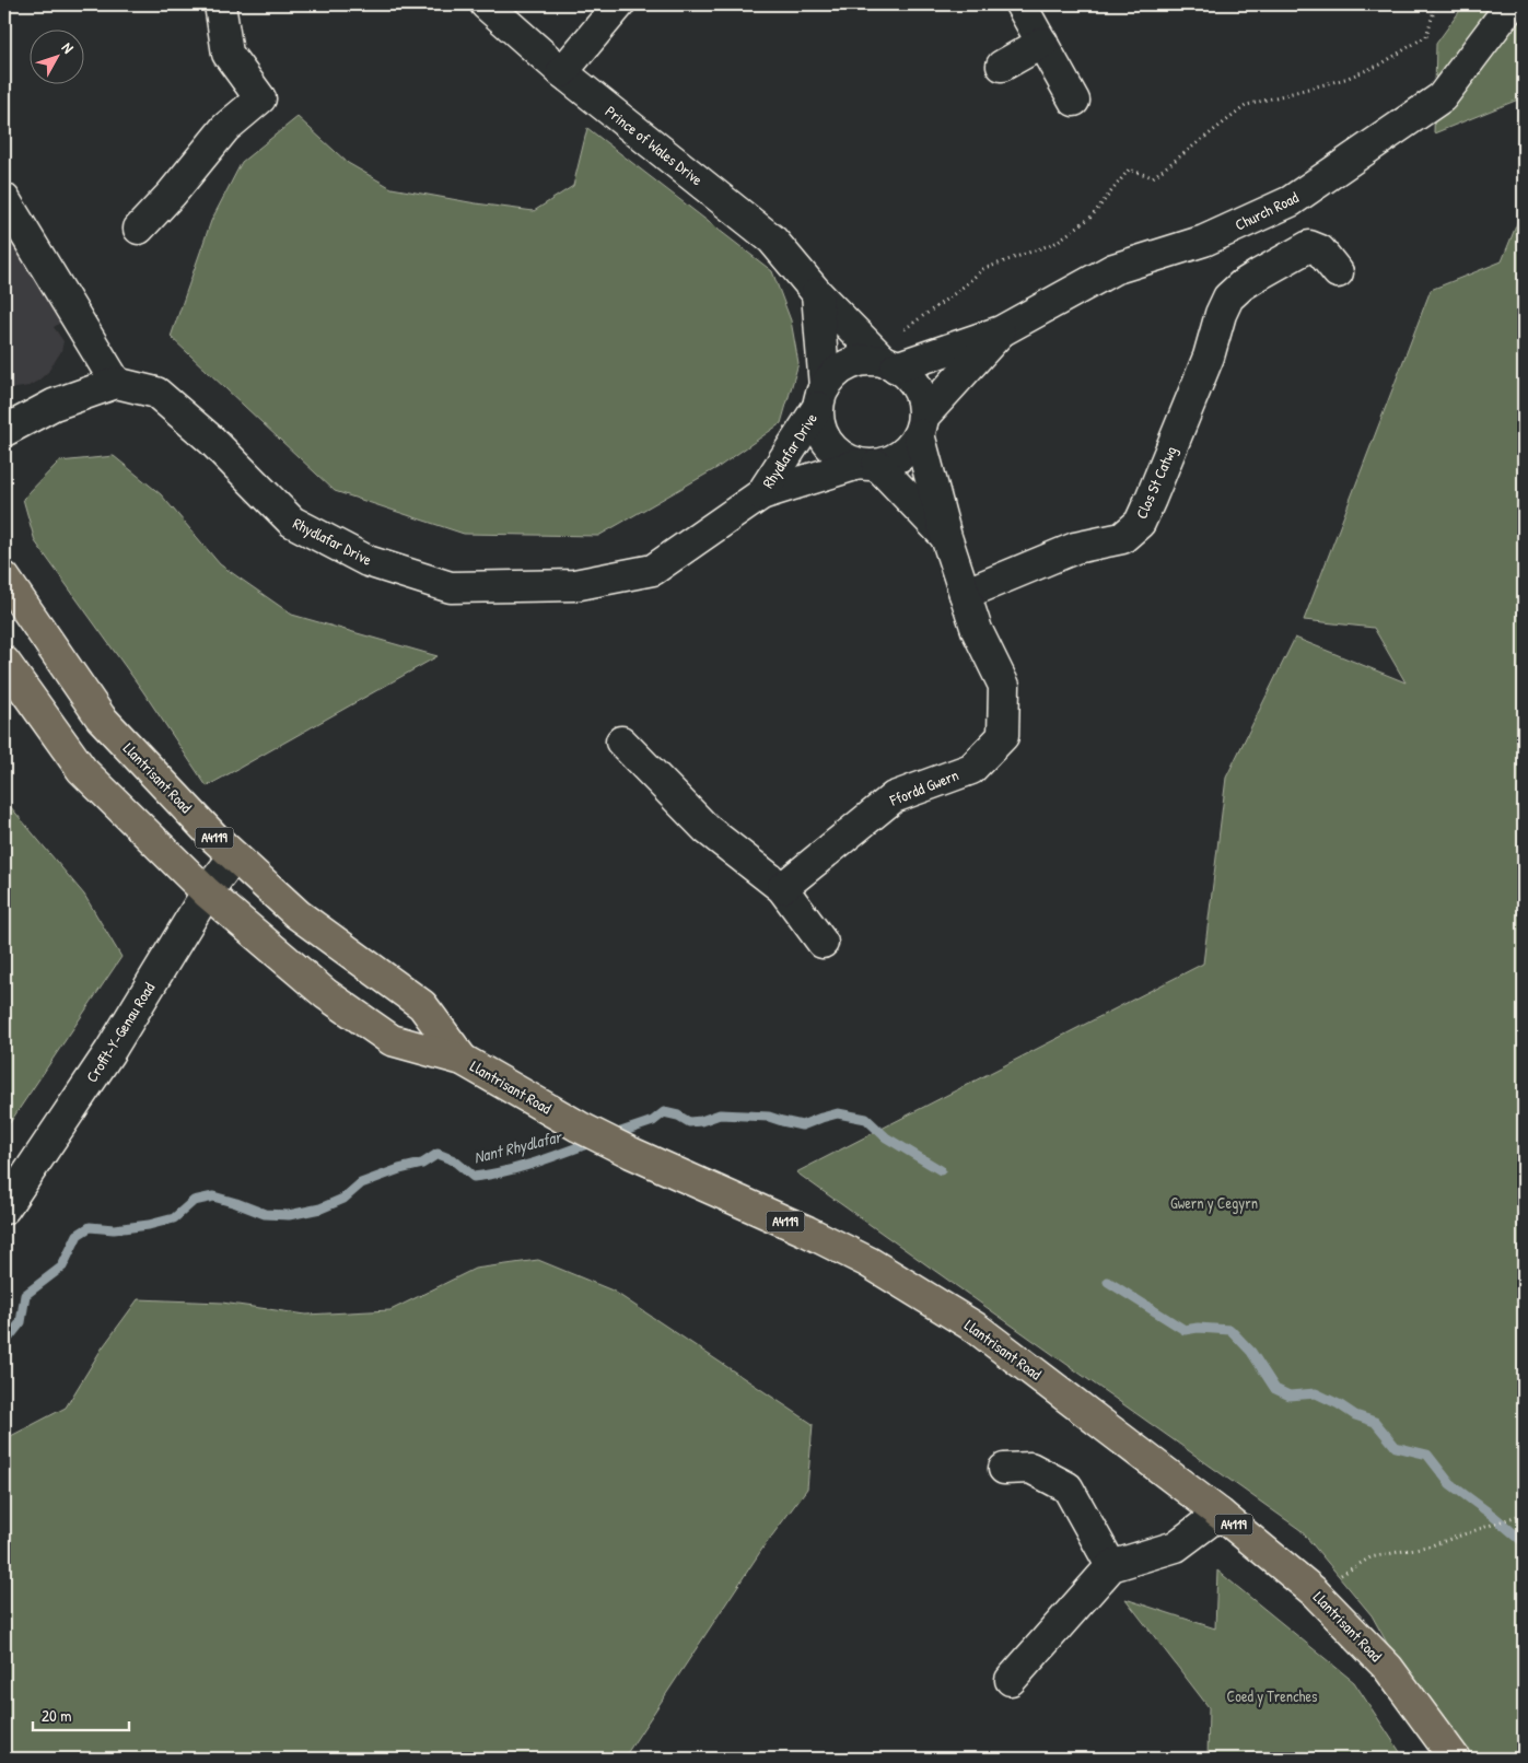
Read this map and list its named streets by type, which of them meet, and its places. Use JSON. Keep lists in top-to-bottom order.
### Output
{
  "streets": {
    "main road": ["Llantrisant Road", "A4119"],
    "street": [
      "Prince of Wales Drive",
      "Church Road",
      "Rhydlafar Drive",
      "Clos St Catwg",
      "Ffordd Gwern",
      "Crofft-Y-Genau Road"
    ]
  },
  "crossings": [
    ["Prince of Wales Drive", "Church Road"],
    ["Prince of Wales Drive", "Rhydlafar Drive"],
    ["Prince of Wales Drive", "Ffordd Gwern"],
    ["Church Road", "Rhydlafar Drive"],
    ["Church Road", "Ffordd Gwern"],
    ["Rhydlafar Drive", "Ffordd Gwern"],
    ["Clos St Catwg", "Ffordd Gwern"],
    ["Llantrisant Road", "Crofft-Y-Genau Road"]
  ],
  "water": ["Nant Rhydlafar"],
  "parks": ["Gwern y Cegyrn", "Coed y Trenches"],
  "scale_bar": "20 m",
  "north": "top right"
}
